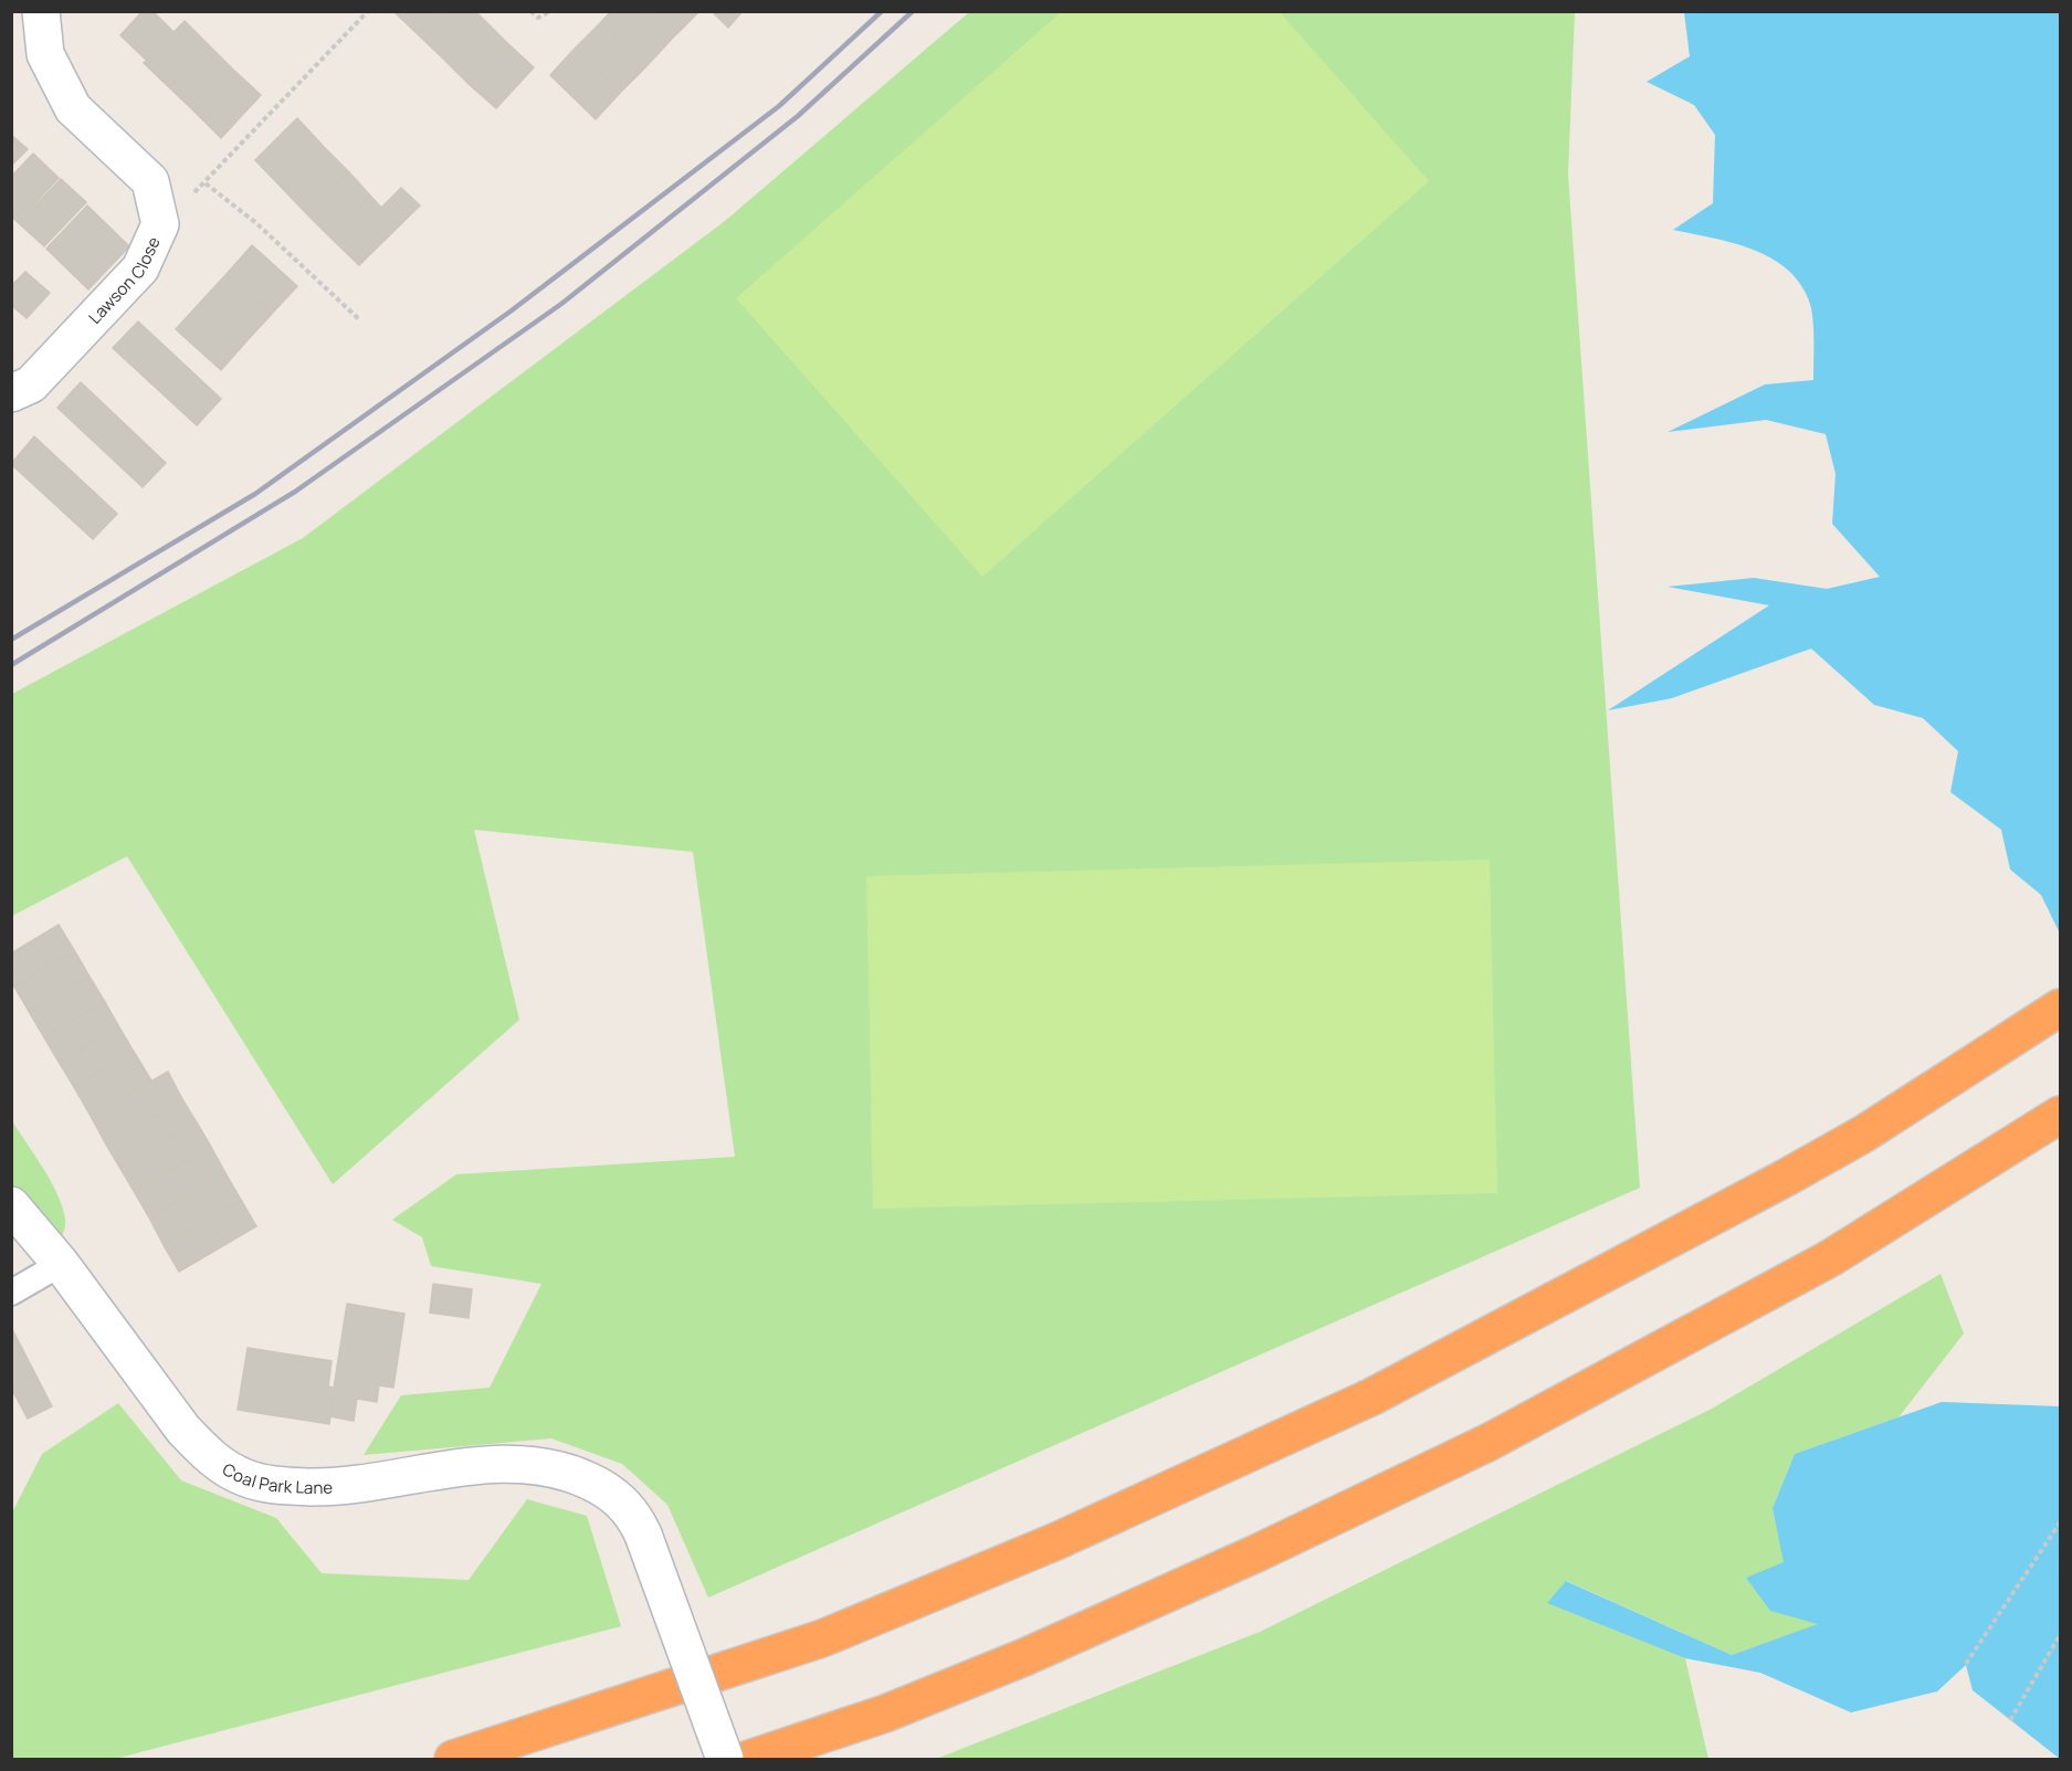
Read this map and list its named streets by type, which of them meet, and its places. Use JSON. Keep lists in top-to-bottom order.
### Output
{
  "streets": {
    "street": ["Lawson Close", "Coal Park Lane"]
  }
}
